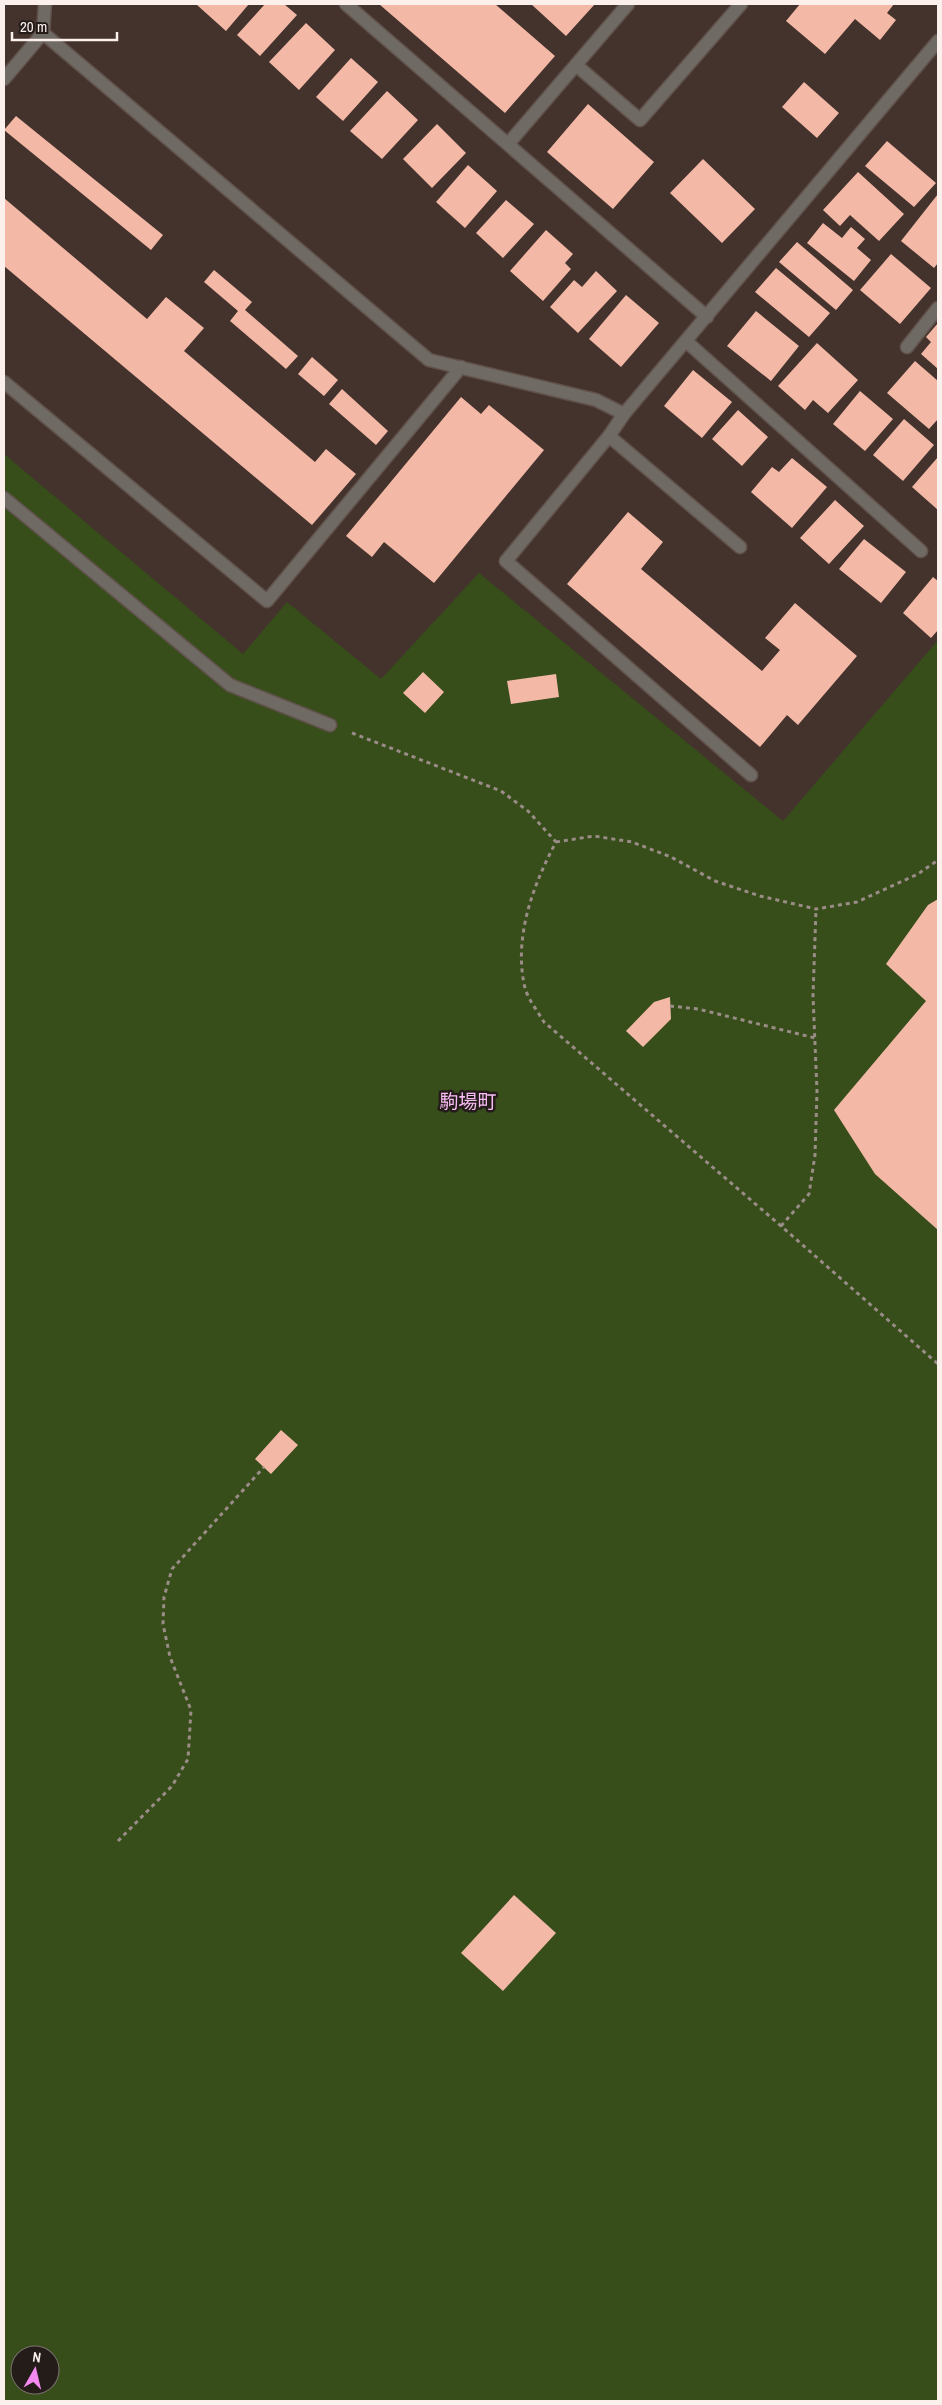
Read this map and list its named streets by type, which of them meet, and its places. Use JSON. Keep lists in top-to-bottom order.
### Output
{
  "districts": ["駒場町"],
  "scale_bar": "20 m",
  "north": "top"
}
